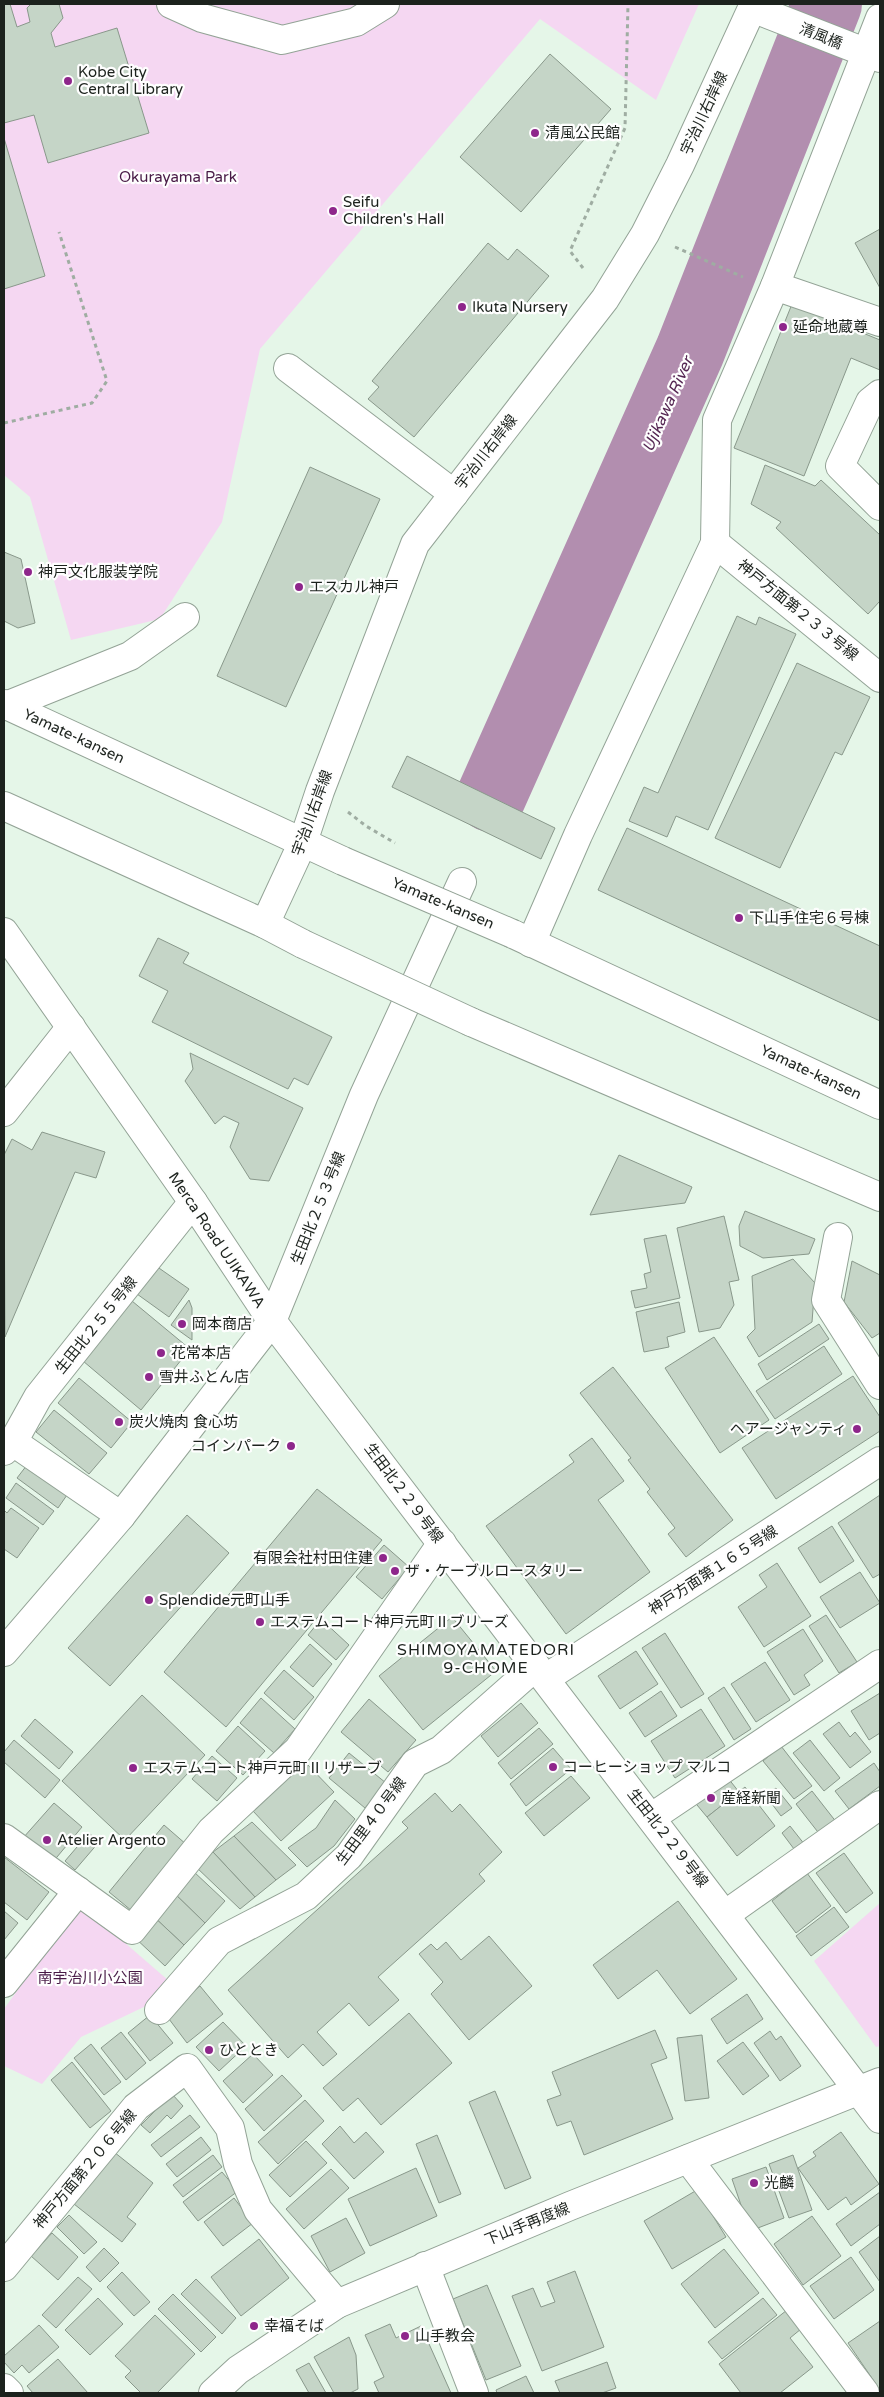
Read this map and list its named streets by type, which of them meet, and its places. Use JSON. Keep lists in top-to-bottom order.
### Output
{
  "streets": {
    "street": [
      "清風橋",
      "宇治川右岸線",
      "神戸方面第２３３号線",
      "Yamate-kansen",
      "生田北２５３号線",
      "Merca Road UJIKAWA",
      "生田北２５５号線",
      "生田北２２９号線",
      "神戸方面第１６５号線",
      "生田里４０号線",
      "神戸方面第２０６号線",
      "下山手再度線"
    ]
  },
  "crossings": [
    ["清風橋", "宇治川右岸線"],
    ["宇治川右岸線", "Yamate-kansen"],
    ["生田北２５３号線", "Merca Road UJIKAWA"],
    ["生田北２５３号線", "生田北２２９号線"],
    ["Merca Road UJIKAWA", "生田北２５５号線"],
    ["Merca Road UJIKAWA", "生田北２２９号線"],
    ["生田北２２９号線", "神戸方面第１６５号線"],
    ["生田北２２９号線", "生田里４０号線"],
    ["生田北２２９号線", "下山手再度線"],
    ["神戸方面第１６５号線", "生田里４０号線"],
    ["神戸方面第２０６号線", "下山手再度線"]
  ],
  "districts": ["SHIMOYAMATEDORI 9-CHOME"],
  "water": ["Ujikawa River"],
  "parks": ["Okurayama Park", "南宇治川小公園"],
  "places": [
    "Kobe City Central Library",
    "清風公民館",
    "Seifu Children's Hall",
    "Ikuta Nursery",
    "延命地蔵尊",
    "神戸文化服装学院",
    "エスカル神戸",
    "下山手住宅６号棟",
    "岡本商店",
    "花常本店",
    "雪井ふとん店",
    "炭火焼肉 食心坊",
    "ヘアージャンティ",
    "コインパーク",
    "有限会社村田住建",
    "ザ・ケーブルロースタリー",
    "Splendide元町山手",
    "エステムコート神戸元町Ⅱブリーズ",
    "コーヒーショップ マルコ",
    "エステムコート神戸元町Ⅱリザーブ",
    "産経新聞",
    "Atelier Argento",
    "ひととき",
    "光麟",
    "幸福そば",
    "山手教会"
  ]
}
